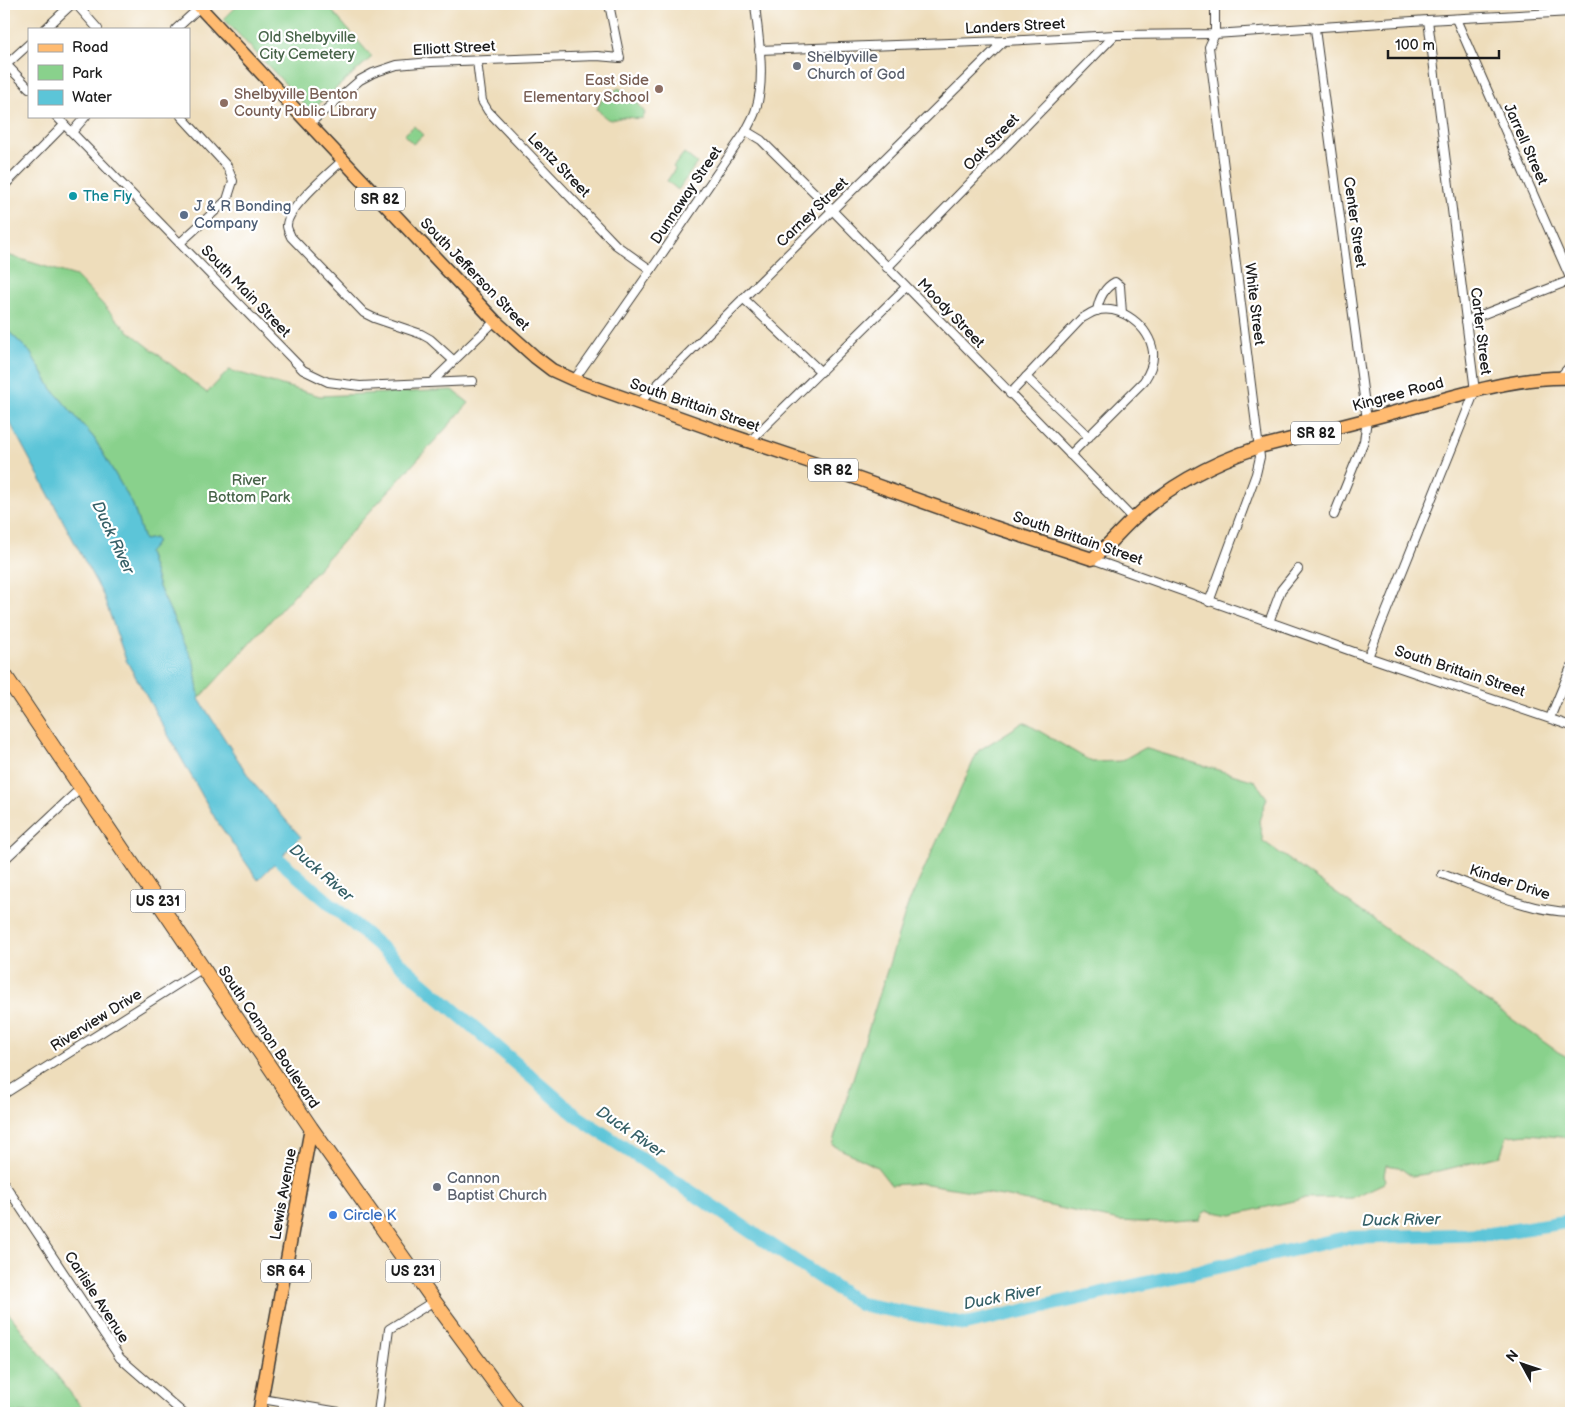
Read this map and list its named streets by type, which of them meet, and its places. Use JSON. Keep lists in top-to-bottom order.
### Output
{
  "streets": {
    "highway": ["US 231", "South Cannon Boulevard"],
    "main road": [
      "SR 82",
      "South Jefferson Street",
      "Kingree Road",
      "South Brittain Street",
      "Lewis Avenue",
      "SR 64"
    ],
    "street": [
      "Landers Street",
      "Elliott Street",
      "Oak Street",
      "Jarrell Street",
      "Lentz Street",
      "Dunnaway Street",
      "Carney Street",
      "Center Street",
      "South Main Street",
      "White Street",
      "Moody Street",
      "Carter Street",
      "Kinder Drive",
      "Riverview Drive",
      "Carlisle Avenue"
    ]
  },
  "crossings": [
    ["Landers Street", "Oak Street"],
    ["Landers Street", "Jarrell Street"],
    ["Landers Street", "Dunnaway Street"],
    ["Landers Street", "Carney Street"],
    ["Landers Street", "Center Street"],
    ["Landers Street", "White Street"],
    ["Landers Street", "Carter Street"],
    ["Elliott Street", "Lentz Street"],
    ["Elliott Street", "South Jefferson Street"],
    ["Oak Street", "Moody Street"],
    ["Lentz Street", "Dunnaway Street"],
    ["Dunnaway Street", "South Jefferson Street"],
    ["Dunnaway Street", "Moody Street"],
    ["Dunnaway Street", "South Brittain Street"],
    ["Carney Street", "Moody Street"],
    ["Carney Street", "South Brittain Street"],
    ["Center Street", "Kingree Road"],
    ["South Jefferson Street", "South Brittain Street"],
    ["White Street", "Kingree Road"],
    ["White Street", "South Brittain Street"],
    ["Moody Street", "Kingree Road"],
    ["Carter Street", "Kingree Road"],
    ["Carter Street", "South Brittain Street"],
    ["Kingree Road", "South Brittain Street"],
    ["Riverview Drive", "South Cannon Boulevard"],
    ["South Cannon Boulevard", "Lewis Avenue"]
  ],
  "water": ["Duck River"],
  "parks": ["Old Shelbyville City Cemetery", "River Bottom Park"],
  "places": [
    "Shelbyville Church of God",
    "East Side Elementary School",
    "Shelbyville Benton County Public Library",
    "The Fly",
    "J & R Bonding Company",
    "Cannon Baptist Church",
    "Circle K"
  ],
  "legend": ["Road", "Park", "Water"],
  "scale_bar": "100 m",
  "north": "top left"
}
